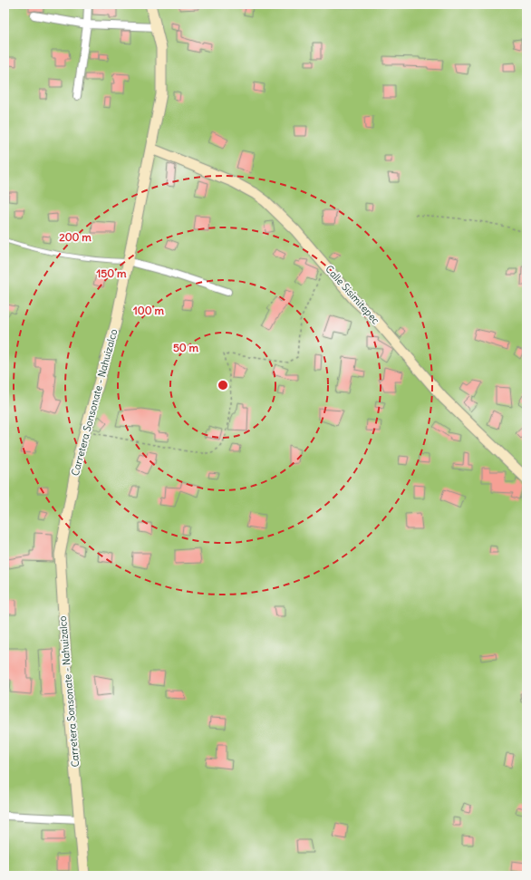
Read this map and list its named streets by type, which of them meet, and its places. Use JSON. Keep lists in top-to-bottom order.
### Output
{
  "streets": {
    "street": ["Calle Sisimitepec", "Carretera Sonsonate - Nahuizalco"]
  },
  "crossings": [
    ["Calle Sisimitepec", "Carretera Sonsonate - Nahuizalco"]
  ],
  "rings": [
    "200 m",
    "150 m",
    "100 m",
    "50 m"
  ]
}
